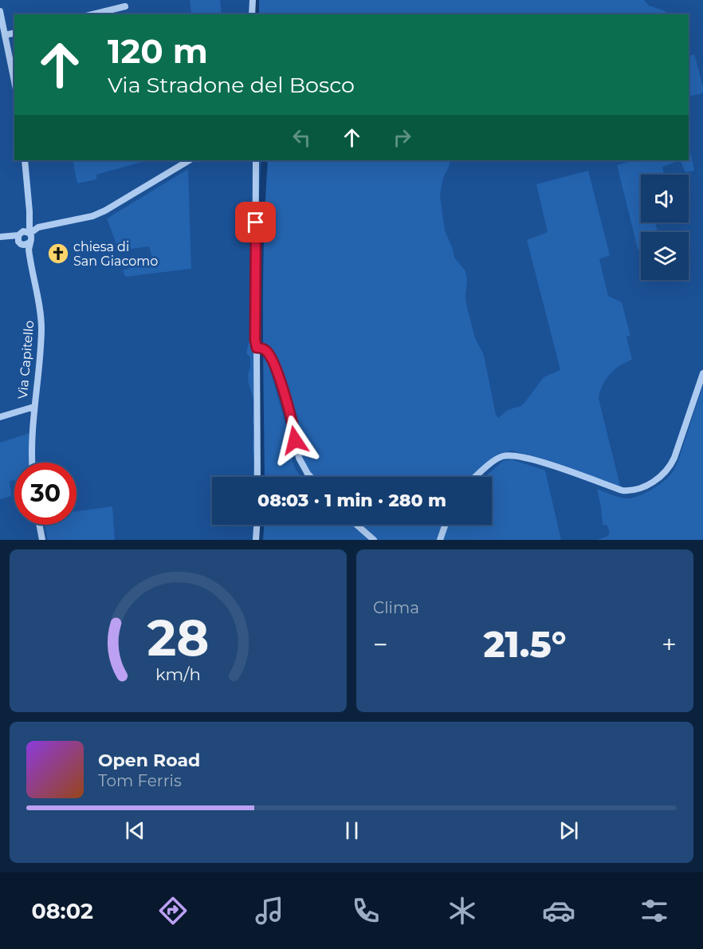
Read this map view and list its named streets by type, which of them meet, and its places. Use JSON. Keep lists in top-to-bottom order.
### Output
{
  "streets": {
    "street": ["Via Capitello"]
  },
  "places": {
    "church": ["chiesa di San Giacomo"]
  },
  "page": {
    "turn": ["120 m", "Via Stradone del Bosco"],
    "limit": "30",
    "trip": "08:03 · 1 min · 280 m",
    "tile": "Clima",
    "heat": ["−", "21.5°", "+"],
    "song": ["Open Road", "Tom Ferris"],
    "tabs": "08:02",
    "gauge": ["28", "km/h"]
  }
}
